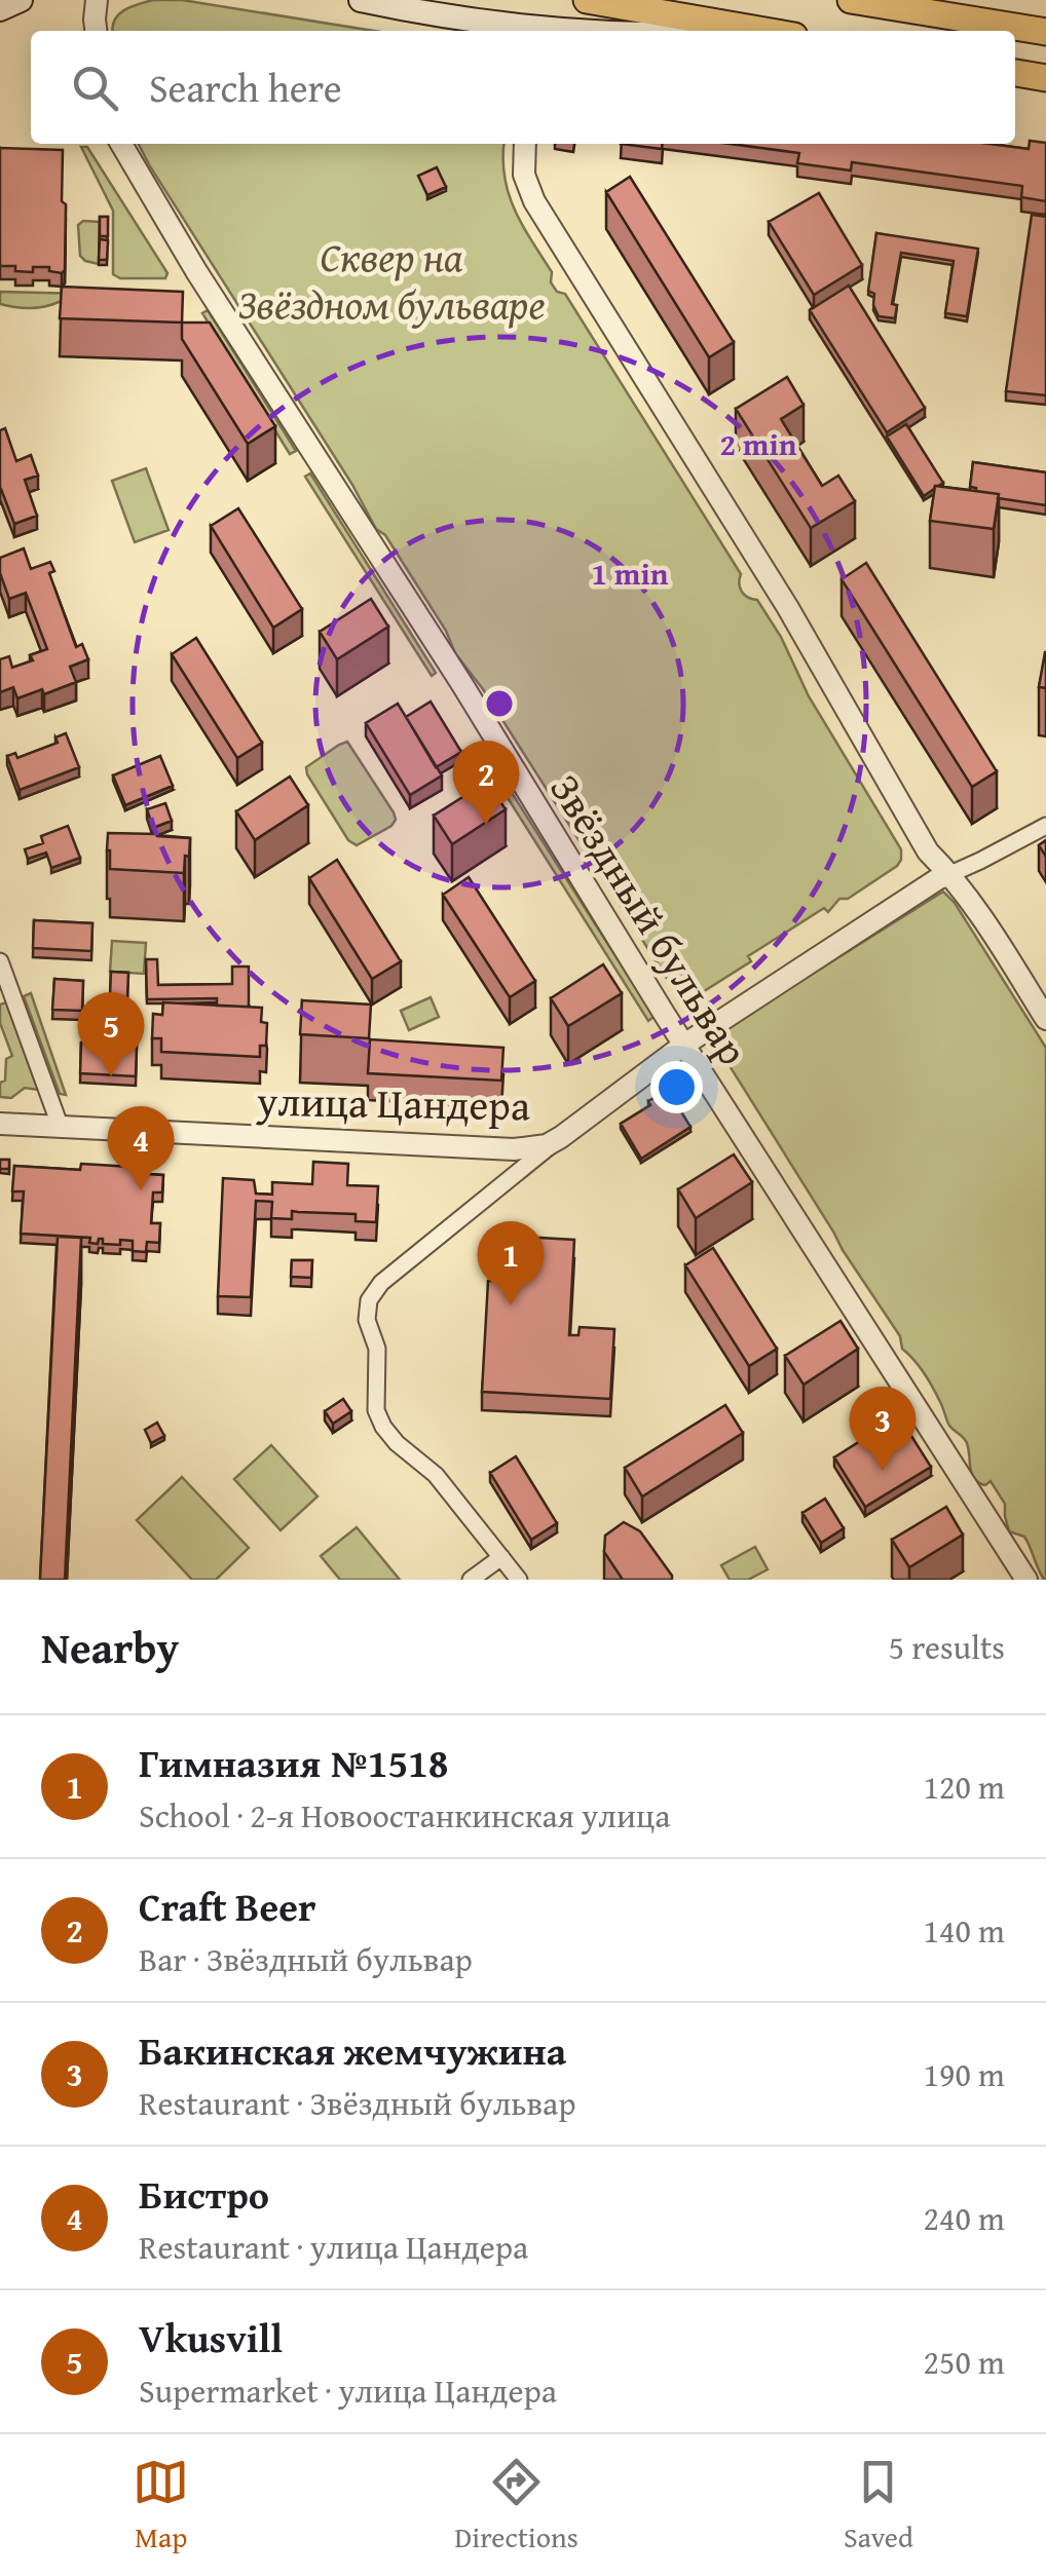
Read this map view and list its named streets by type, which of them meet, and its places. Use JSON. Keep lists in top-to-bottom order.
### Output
{
  "streets": {
    "street": ["Звёздный бульвар", "улица Цандера"]
  },
  "crossings": [
    ["Звёздный бульвар", "улица Цандера"]
  ],
  "parks": ["Сквер на Звёздном бульваре"],
  "page": {
    "search": "Search here",
    "pins": [
      "2",
      "5",
      "4",
      "1",
      "3"
    ],
    "heading": ["Nearby", "5 results"],
    "list": [
      {
        "mark": "1",
        "name": "Гимназия №1518",
        "note": "School · 2-я Новоостанкинская улица",
        "value": "120 m"
      },
      {
        "mark": "2",
        "name": "Craft Beer",
        "note": "Bar · Звёздный бульвар",
        "value": "140 m"
      },
      {
        "mark": "3",
        "name": "Бакинская жемчужина",
        "note": "Restaurant · Звёздный бульвар",
        "value": "190 m"
      },
      {
        "mark": "4",
        "name": "Бистро",
        "note": "Restaurant · улица Цандера",
        "value": "240 m"
      },
      {
        "mark": "5",
        "name": "Vkusvill",
        "note": "Supermarket · улица Цандера",
        "value": "250 m"
      }
    ],
    "nav": ["Map", "Directions", "Saved"]
  },
  "rings": ["2 min", "1 min"]
}
